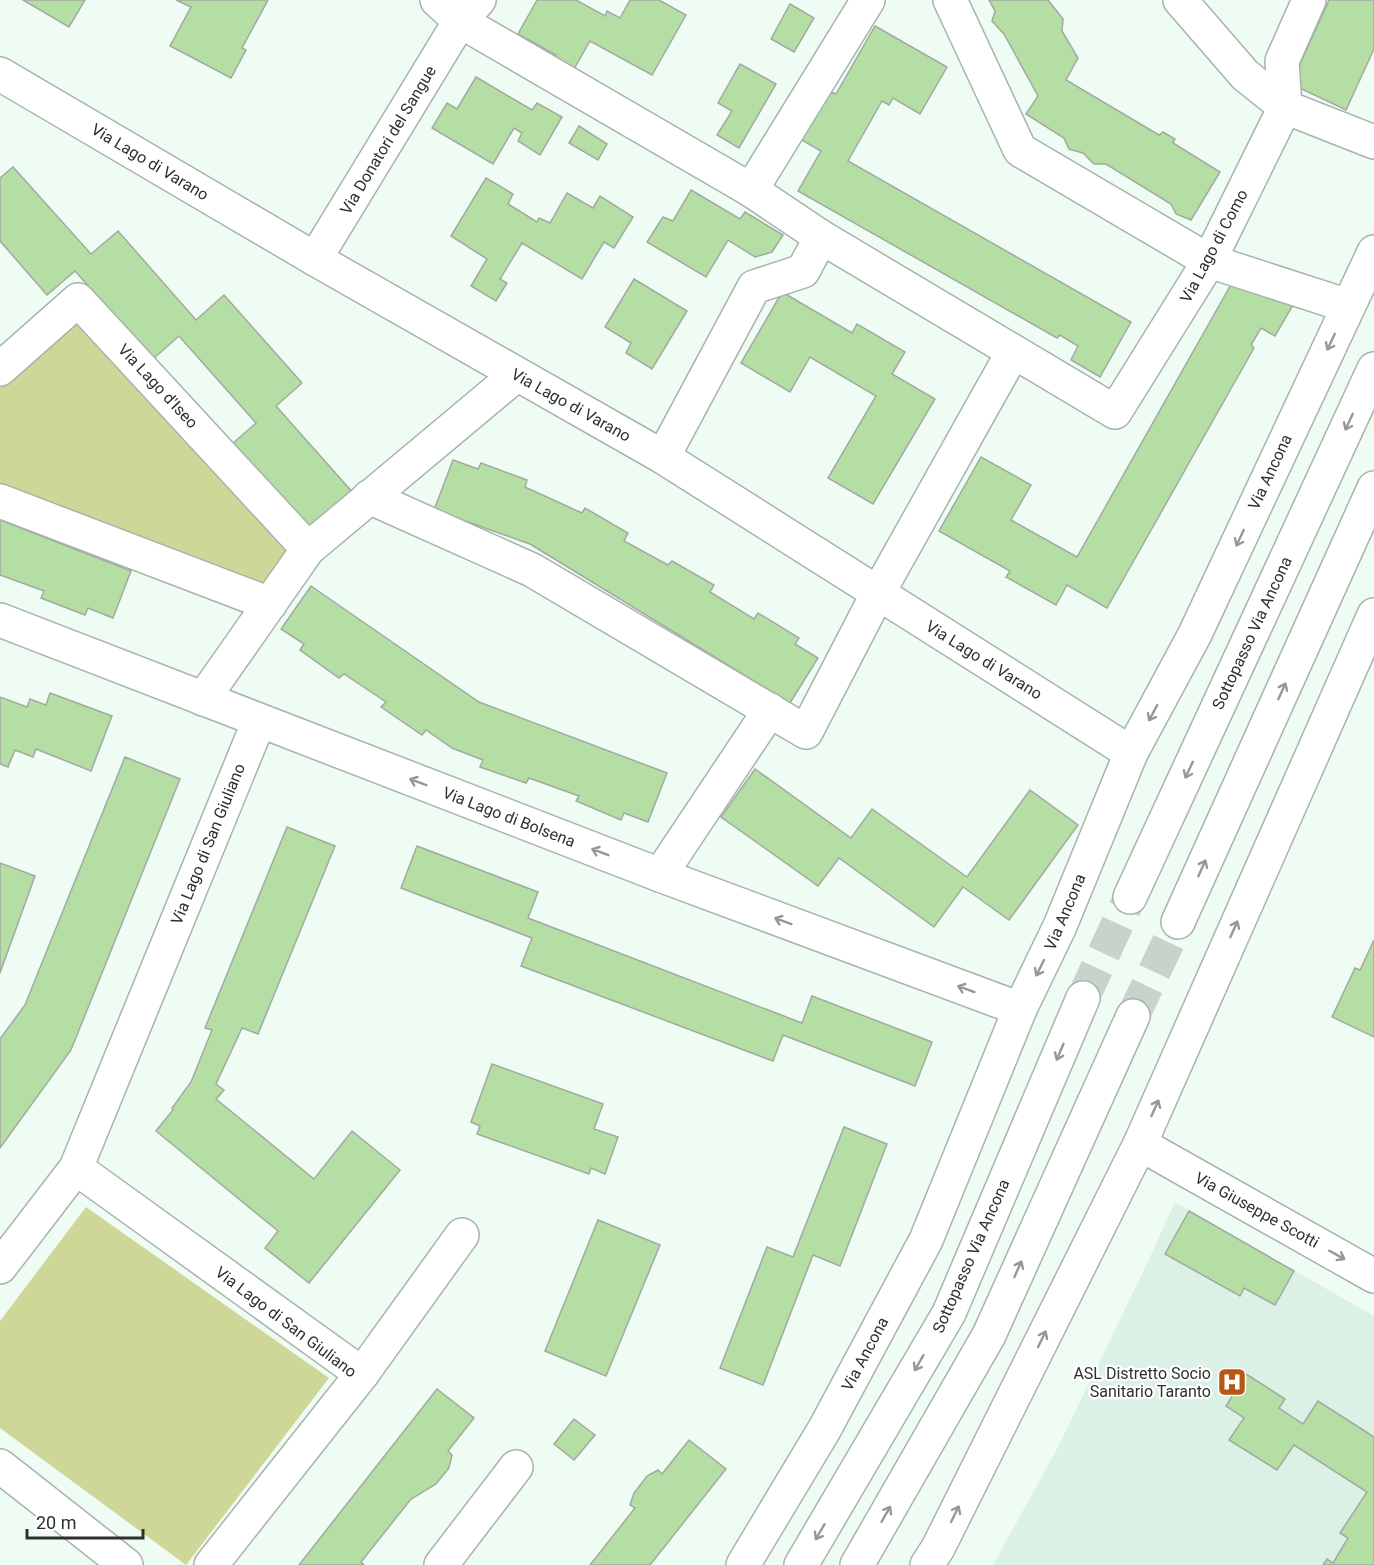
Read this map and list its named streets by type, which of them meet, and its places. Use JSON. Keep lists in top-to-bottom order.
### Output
{
  "streets": {
    "street": [
      "Via Donatori del Sangue",
      "Via Lago di Varano",
      "Via Lago di Como",
      "Via Lago d'Iseo",
      "Via Ancona",
      "Sottopasso Via Ancona",
      "Via Lago di Bolsena",
      "Via Lago di San Giuliano",
      "Via Giuseppe Scotti"
    ]
  },
  "crossings": [
    ["Via Donatori del Sangue", "Via Lago di Varano"],
    ["Via Lago di Varano", "Via Ancona"],
    ["Via Ancona", "Via Lago di Bolsena"],
    ["Via Lago di Bolsena", "Via Lago di San Giuliano"]
  ],
  "one_way": ["Via Giuseppe Scotti"],
  "places": {
    "hospital": ["ASL Distretto Socio Sanitario Taranto"]
  },
  "scale_bar": "20 m"
}
